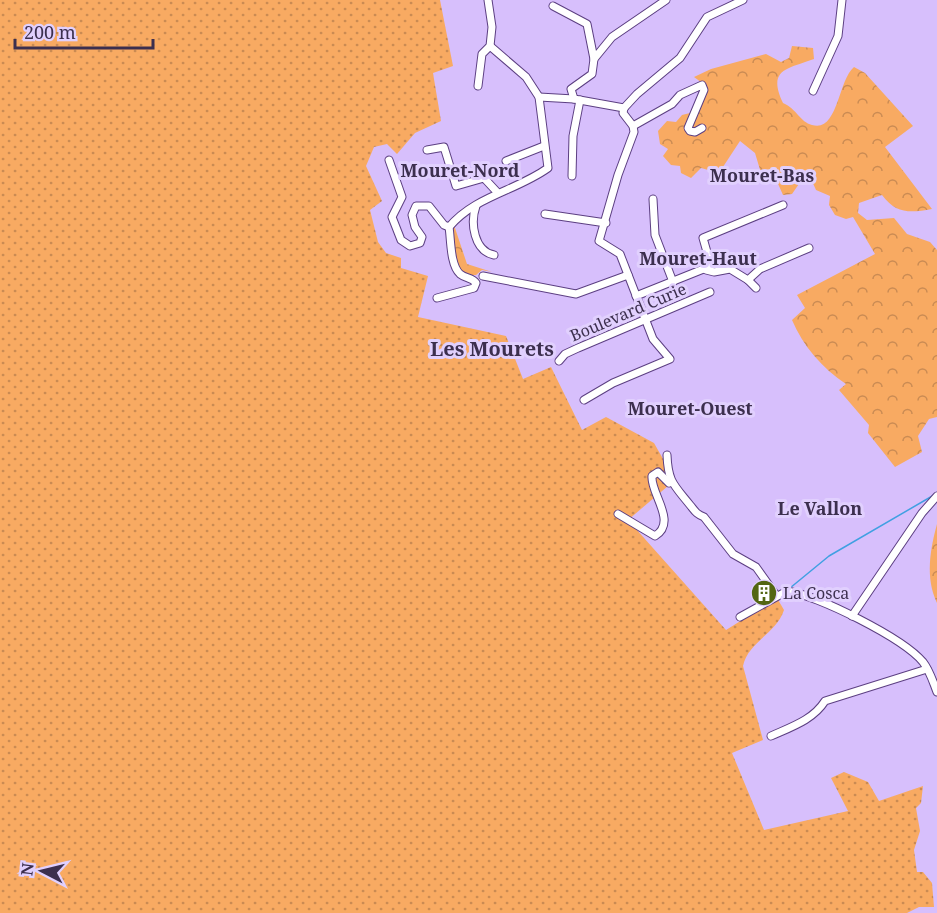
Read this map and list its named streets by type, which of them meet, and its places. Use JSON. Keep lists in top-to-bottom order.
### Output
{
  "streets": {
    "street": ["Boulevard Curie"]
  },
  "districts": [
    "Mouret-Nord",
    "Mouret-Bas",
    "Mouret-Haut",
    "Les Mourets",
    "Mouret-Ouest",
    "Le Vallon"
  ],
  "places": {
    "building": ["La Cosca"]
  },
  "scale_bar": "200 m",
  "north": "left"
}
